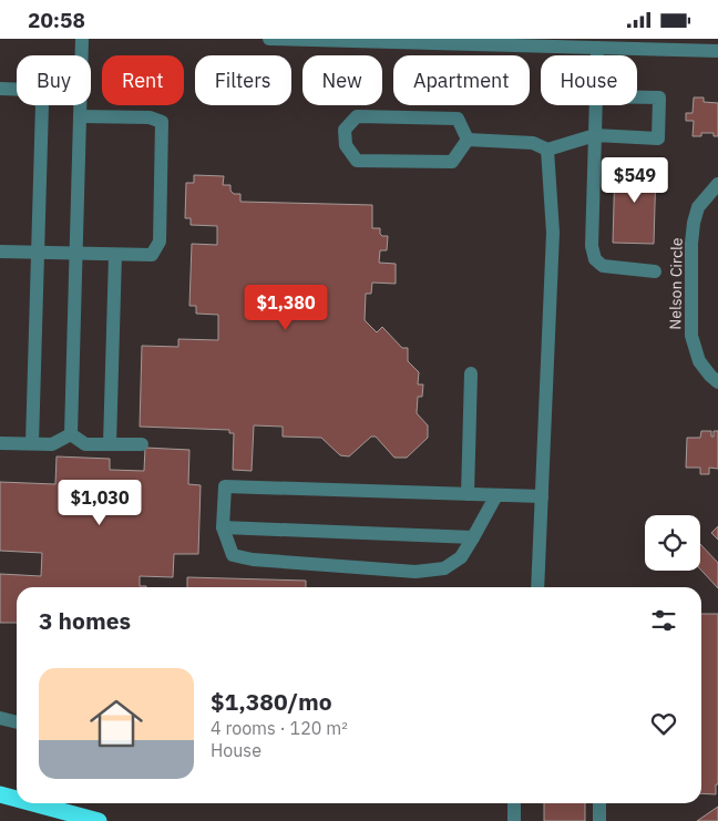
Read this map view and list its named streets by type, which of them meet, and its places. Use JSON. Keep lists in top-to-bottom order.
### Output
{
  "streets": {
    "street": ["Nelson Circle"]
  },
  "page": {
    "status": "20:58",
    "chip": [
      "Buy",
      "Rent",
      "Filters",
      "New",
      "Apartment",
      "House"
    ],
    "price": ["$549", "$1,380", "$1,030"],
    "heading": "3 homes",
    "list": [
      {
        "name": "$1,380/mo",
        "note": "4 rooms · 120 m² · House"
      }
    ]
  }
}
